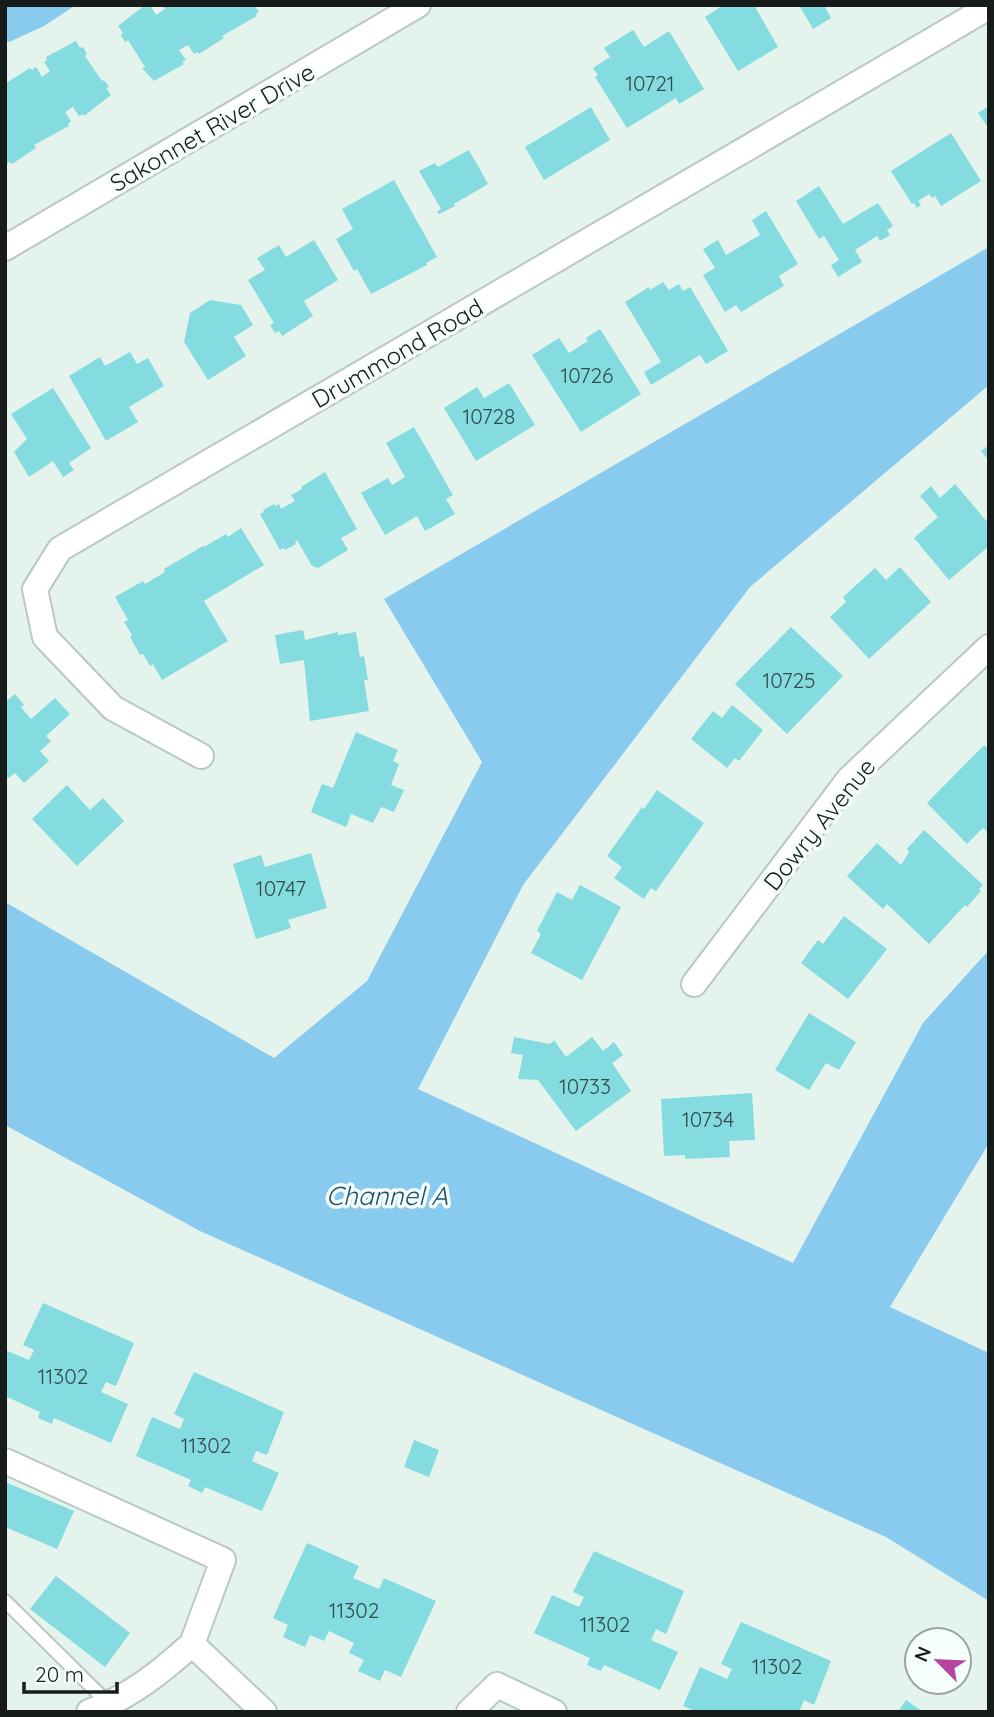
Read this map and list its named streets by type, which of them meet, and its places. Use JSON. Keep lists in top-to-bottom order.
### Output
{
  "streets": {
    "street": ["Sakonnet River Drive", "Drummond Road", "Dowry Avenue"]
  },
  "water": ["Channel A"],
  "house_numbers": [
    "10721",
    "10726",
    "10728",
    "10725",
    "10747",
    "10733",
    "10734",
    "11302",
    "11302",
    "11302",
    "11302",
    "11302"
  ],
  "scale_bar": "20 m",
  "north": "top left"
}
